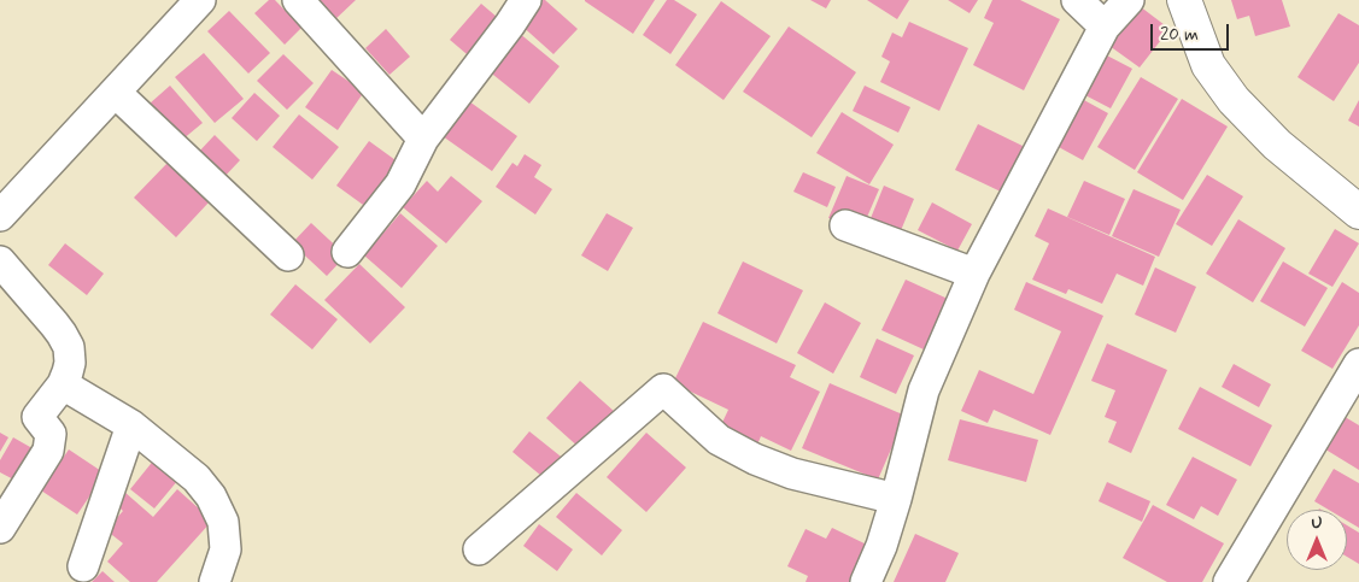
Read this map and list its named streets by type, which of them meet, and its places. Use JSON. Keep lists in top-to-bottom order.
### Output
{
  "scale_bar": "20 m",
  "north": "top"
}
